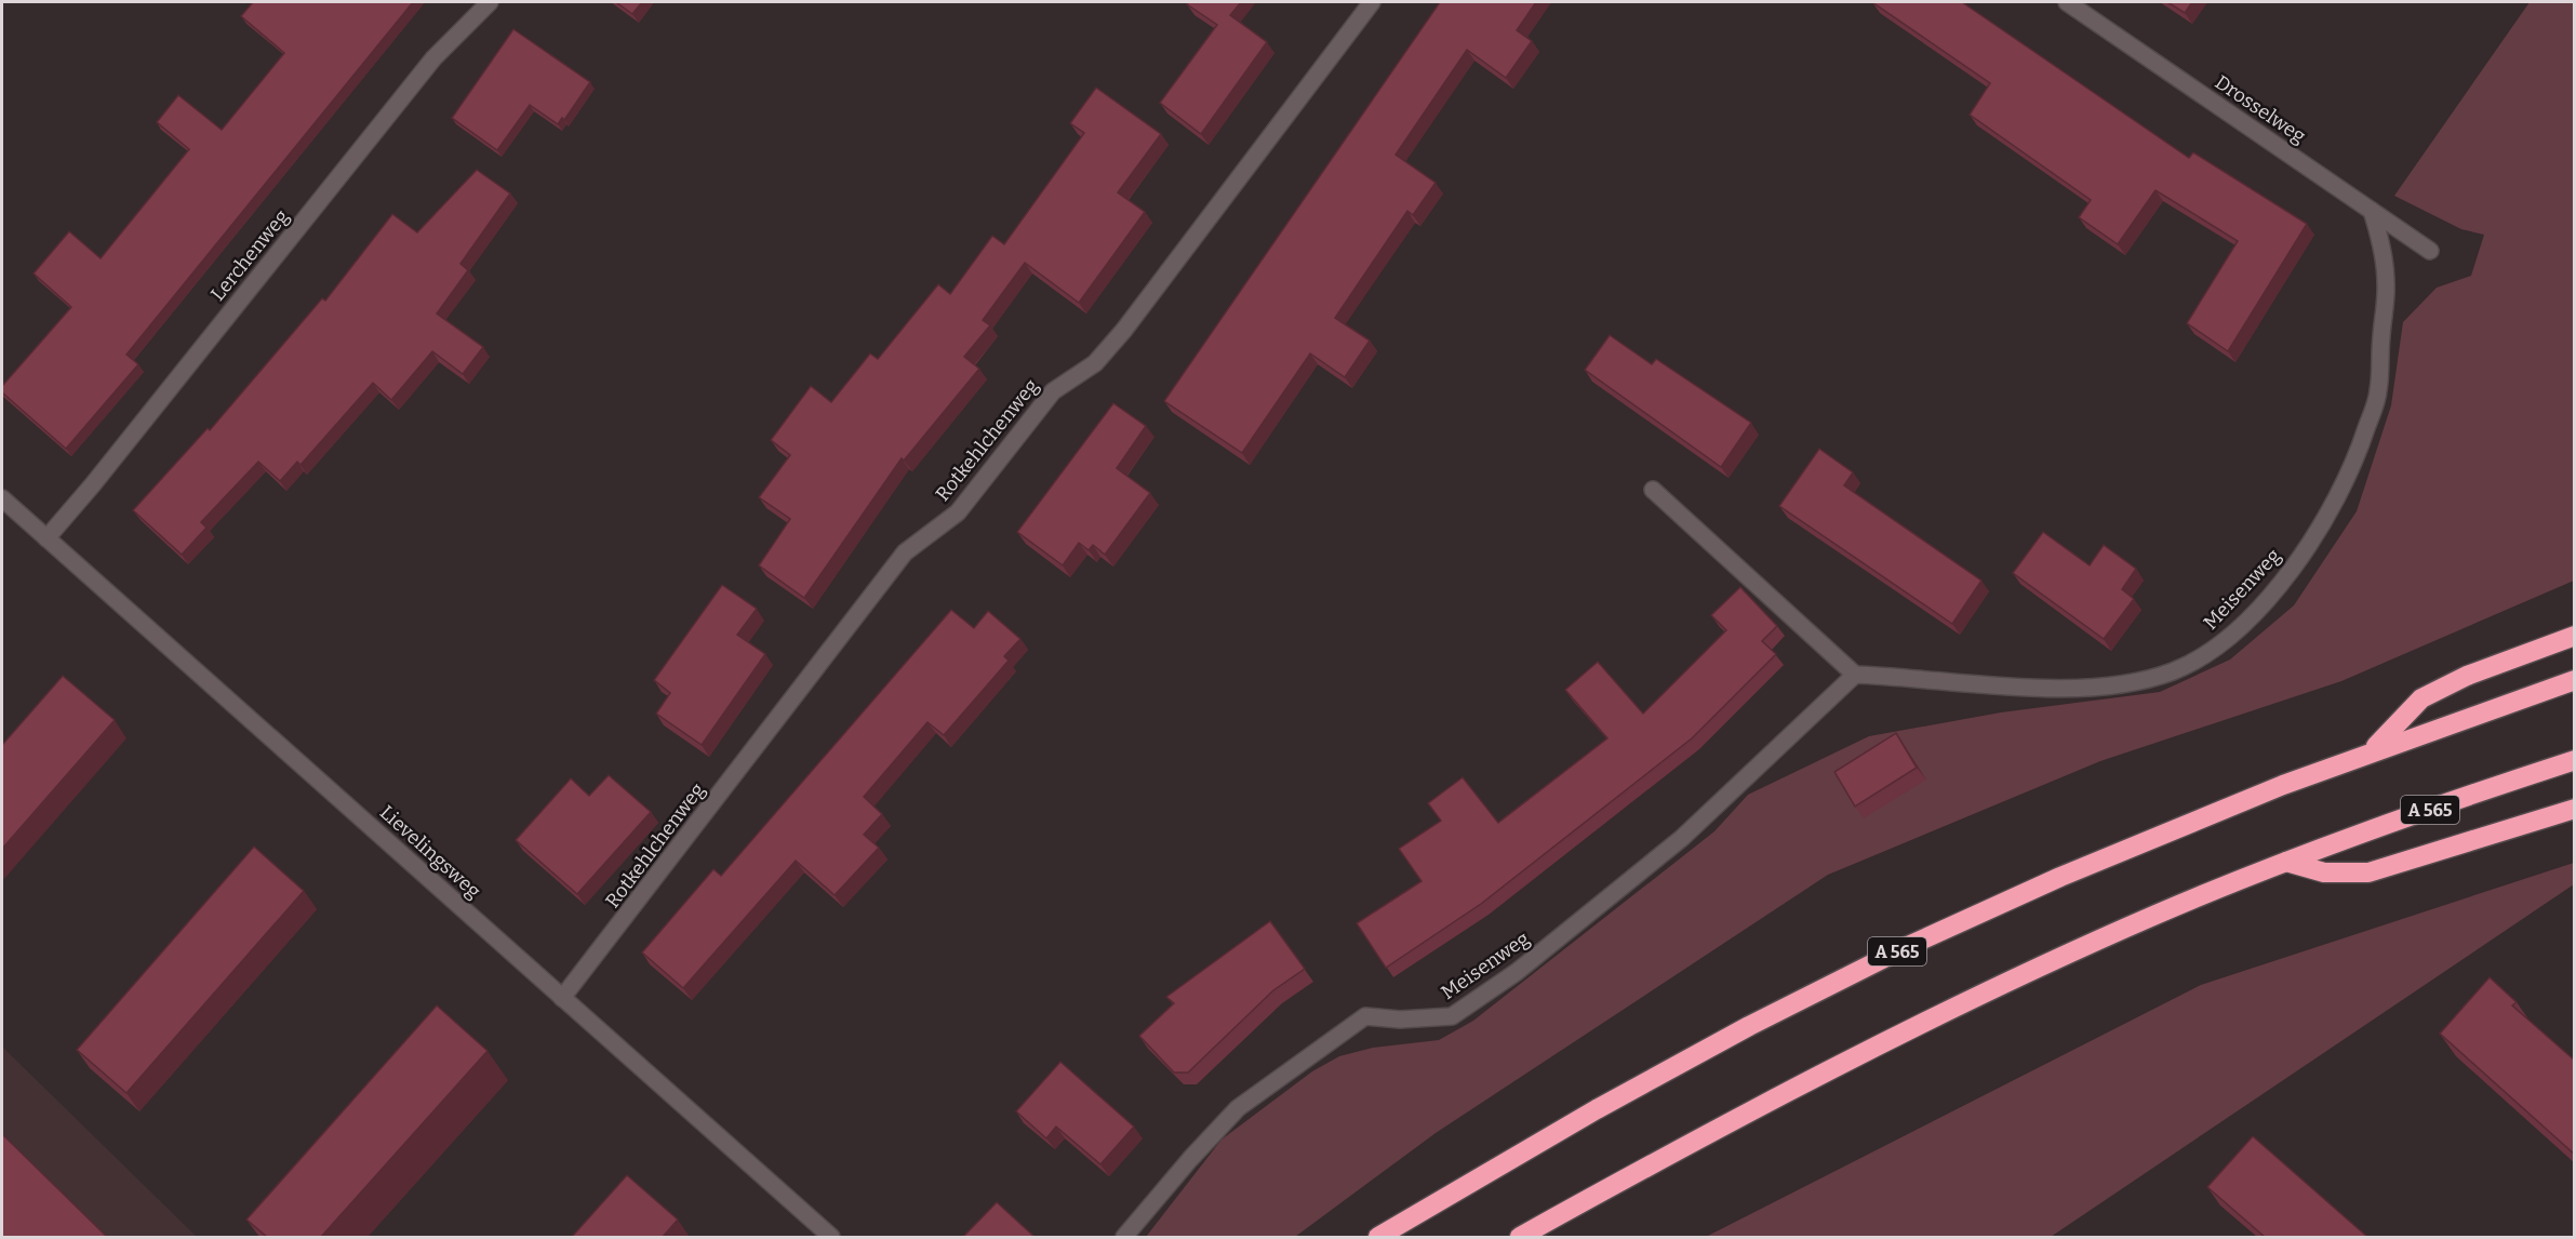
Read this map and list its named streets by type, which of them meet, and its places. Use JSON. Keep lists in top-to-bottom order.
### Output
{
  "streets": {
    "highway": ["A 565"],
    "street": [
      "Drosselweg",
      "Lerchenweg",
      "Rotkehlchenweg",
      "Meisenweg",
      "Lievelingsweg"
    ]
  },
  "crossings": [
    ["Drosselweg", "Meisenweg"],
    ["Lerchenweg", "Lievelingsweg"],
    ["Rotkehlchenweg", "Lievelingsweg"]
  ]
}
